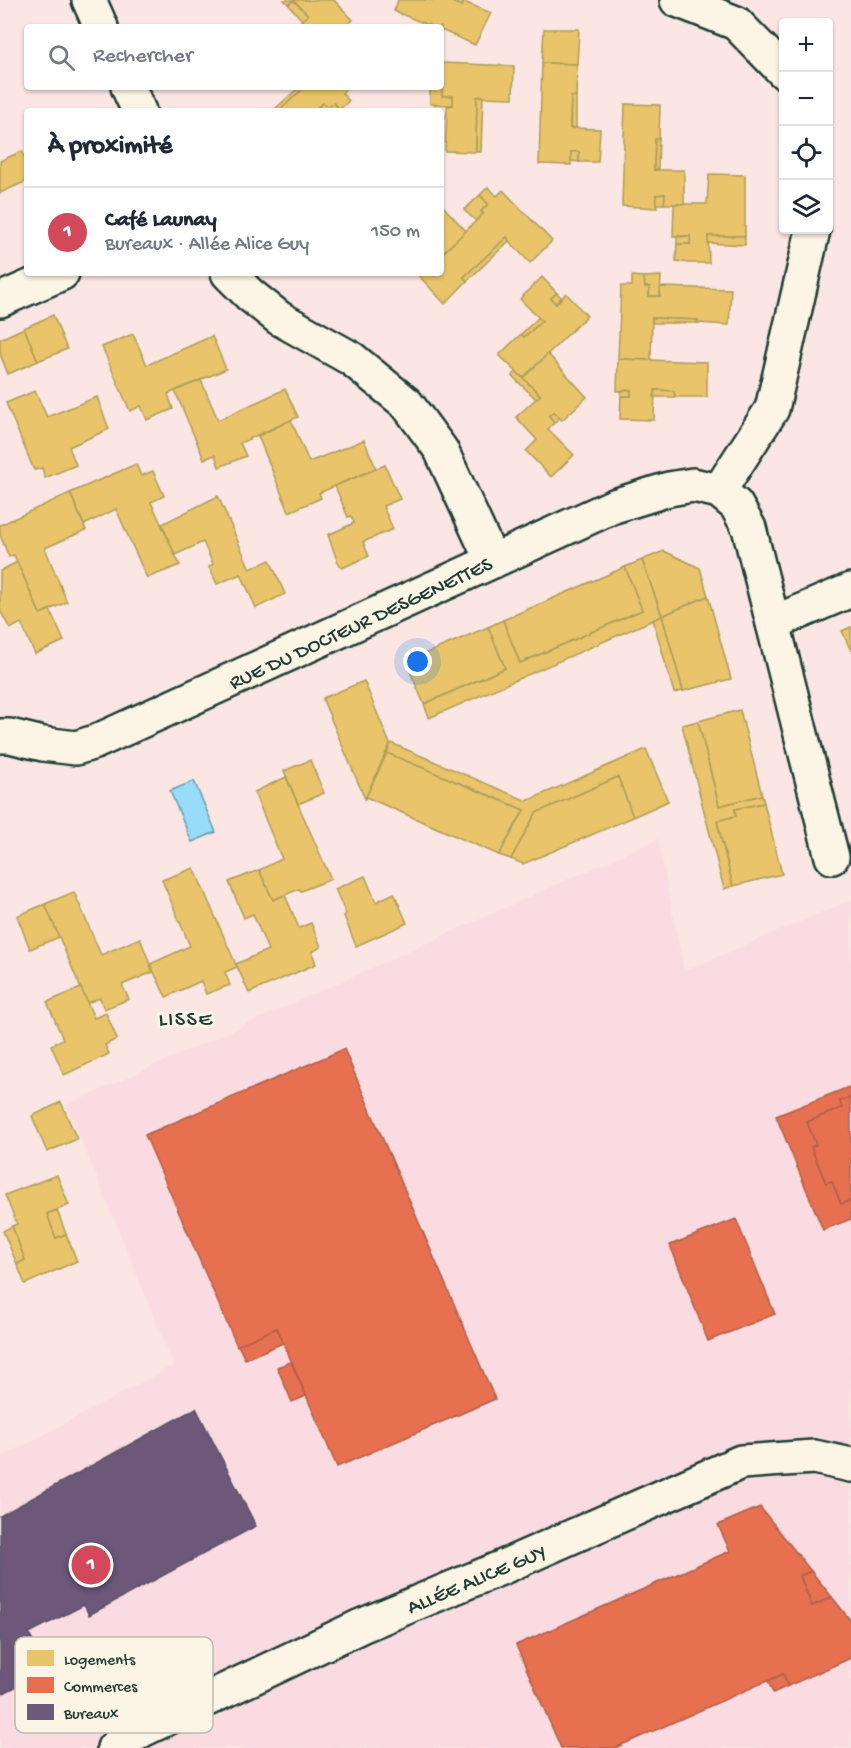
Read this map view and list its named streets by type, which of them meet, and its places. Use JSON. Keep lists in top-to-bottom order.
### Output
{
  "streets": {
    "street": ["RUE DU DOCTEUR DESGENETTES", "ALLÉE ALICE GUY"]
  },
  "districts": ["LISSE"],
  "legend": ["Logements", "Commerces", "Bureaux"],
  "page": {
    "map_buttons": ["+", "−"],
    "search": "Rechercher",
    "heading": "À proximité",
    "list": [
      {
        "mark": "1",
        "name": "Café Launay",
        "note": "Bureaux · Allée Alice Guy",
        "value": "150 m"
      }
    ],
    "pins": "1"
  }
}
